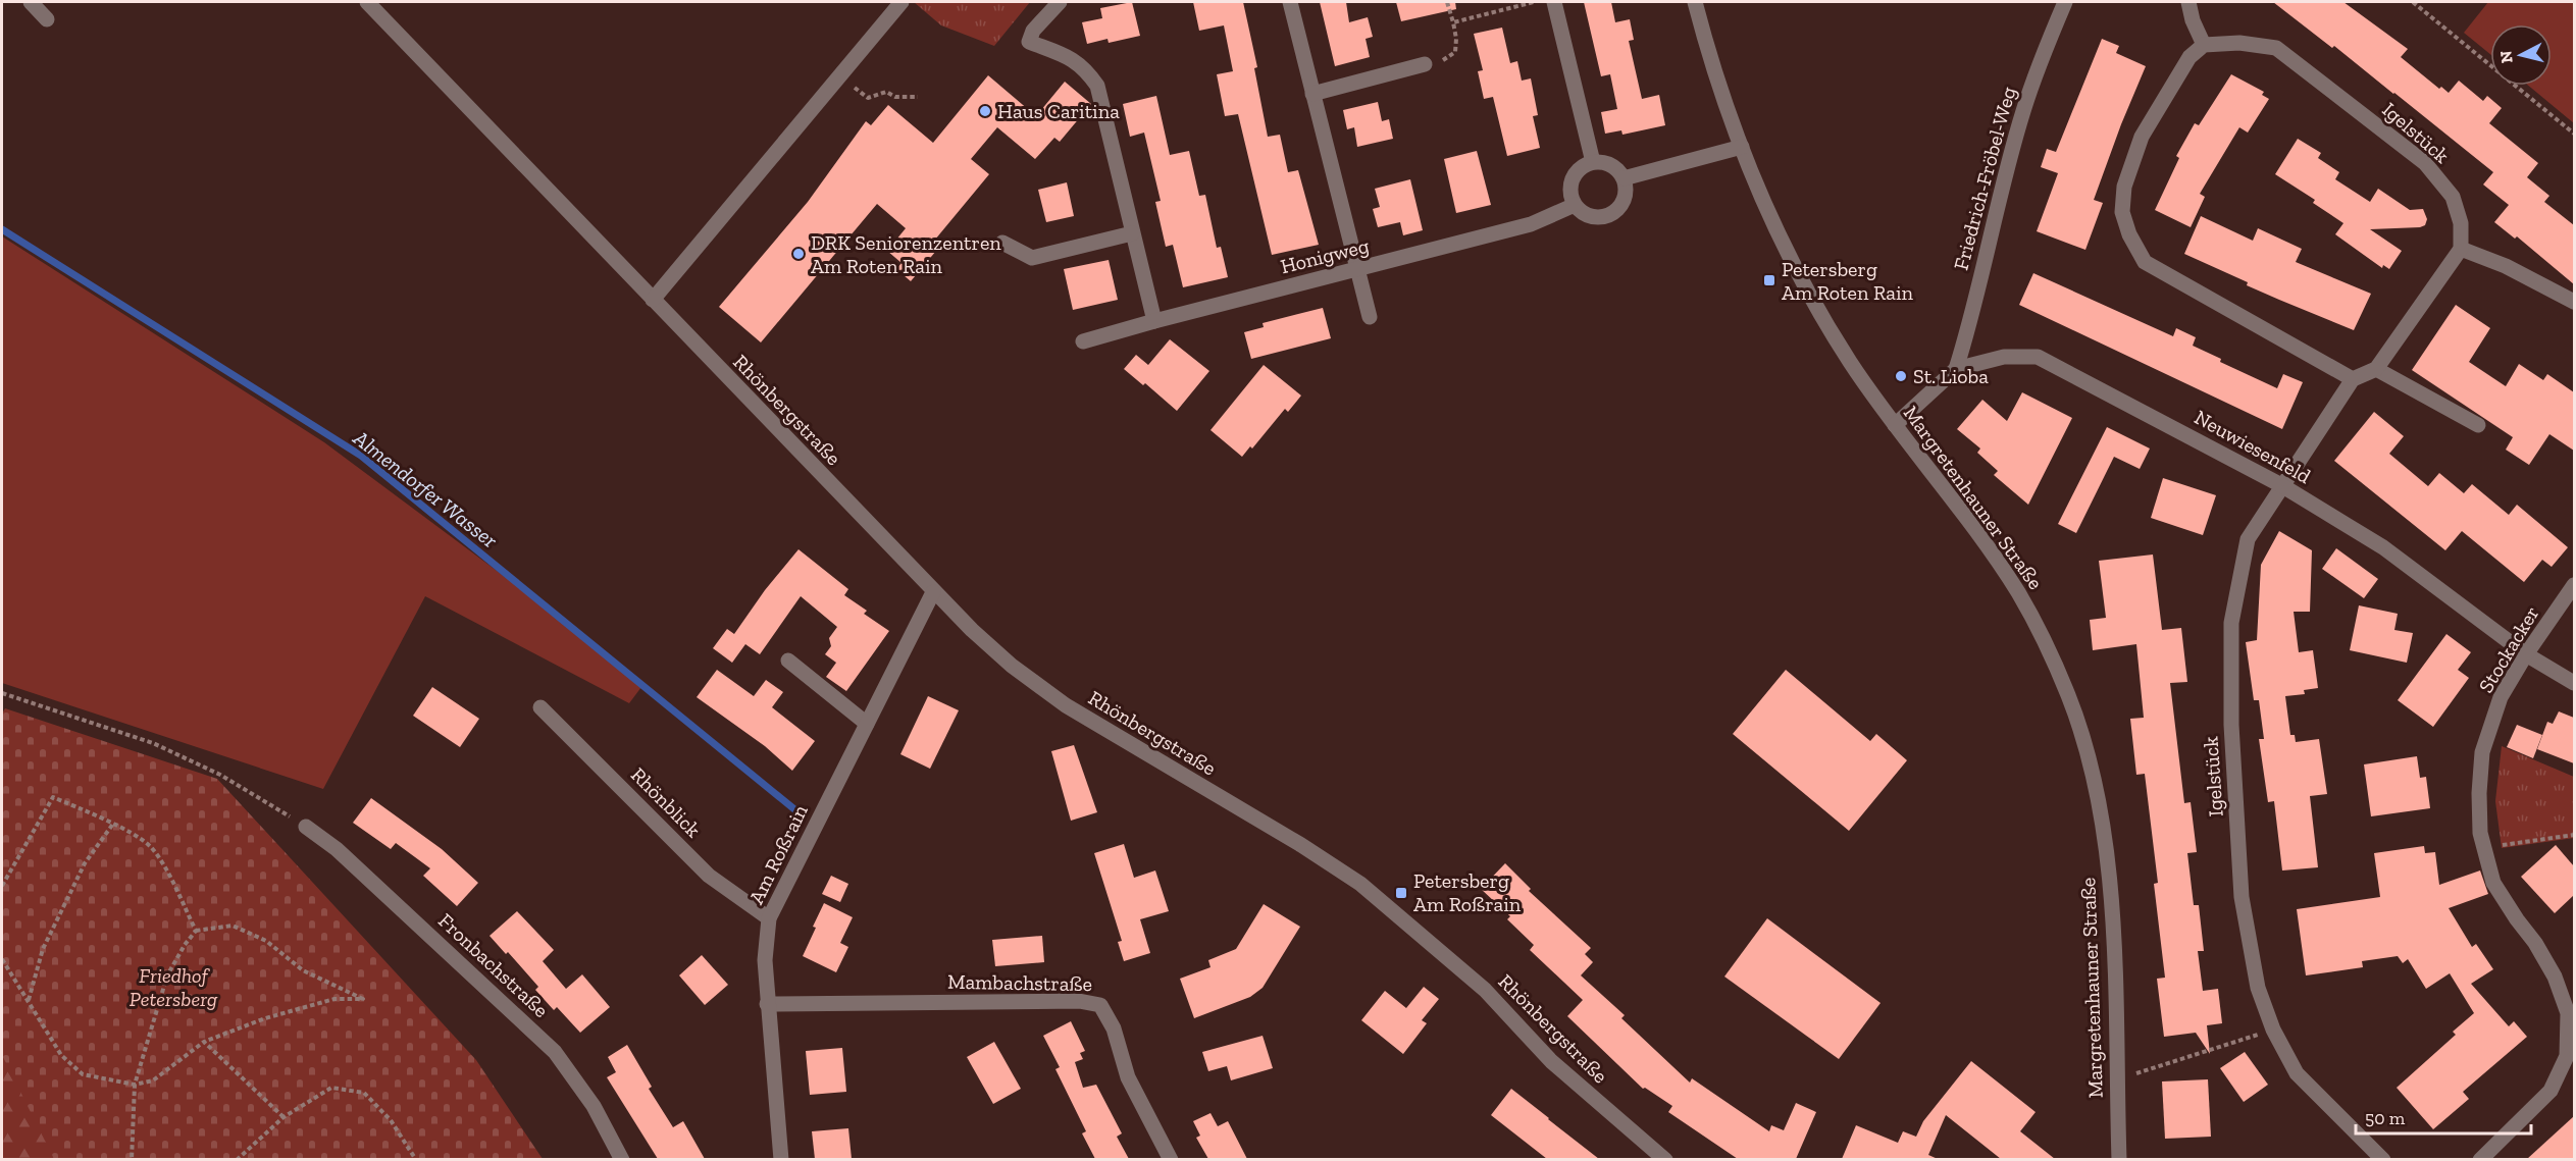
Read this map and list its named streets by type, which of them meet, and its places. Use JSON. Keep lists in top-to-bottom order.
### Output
{
  "streets": {
    "street": [
      "Igelstück",
      "Friedrich-Fröbel-Weg",
      "Honigweg",
      "Rhönbergstraße",
      "Neuwiesenfeld",
      "Margretenhauner Straße",
      "Stockacker",
      "Rhönblick",
      "Am Roßrain",
      "Fronbachstraße",
      "Mambachstraße"
    ]
  },
  "crossings": [
    ["Igelstück", "Neuwiesenfeld"],
    ["Friedrich-Fröbel-Weg", "Neuwiesenfeld"],
    ["Rhönbergstraße", "Am Roßrain"],
    ["Neuwiesenfeld", "Margretenhauner Straße"],
    ["Neuwiesenfeld", "Stockacker"],
    ["Rhönblick", "Am Roßrain"],
    ["Am Roßrain", "Mambachstraße"]
  ],
  "water": ["Almendorfer Wasser"],
  "parks": ["Friedhof Petersberg"],
  "places": {
    "other": ["Haus Caritina", "DRK Seniorenzentren Am Roten Rain", "St. Lioba"],
    "transit": ["Petersberg Am Roten Rain", "Petersberg Am Roßrain"]
  },
  "scale_bar": "50 m",
  "north": "left"
}
